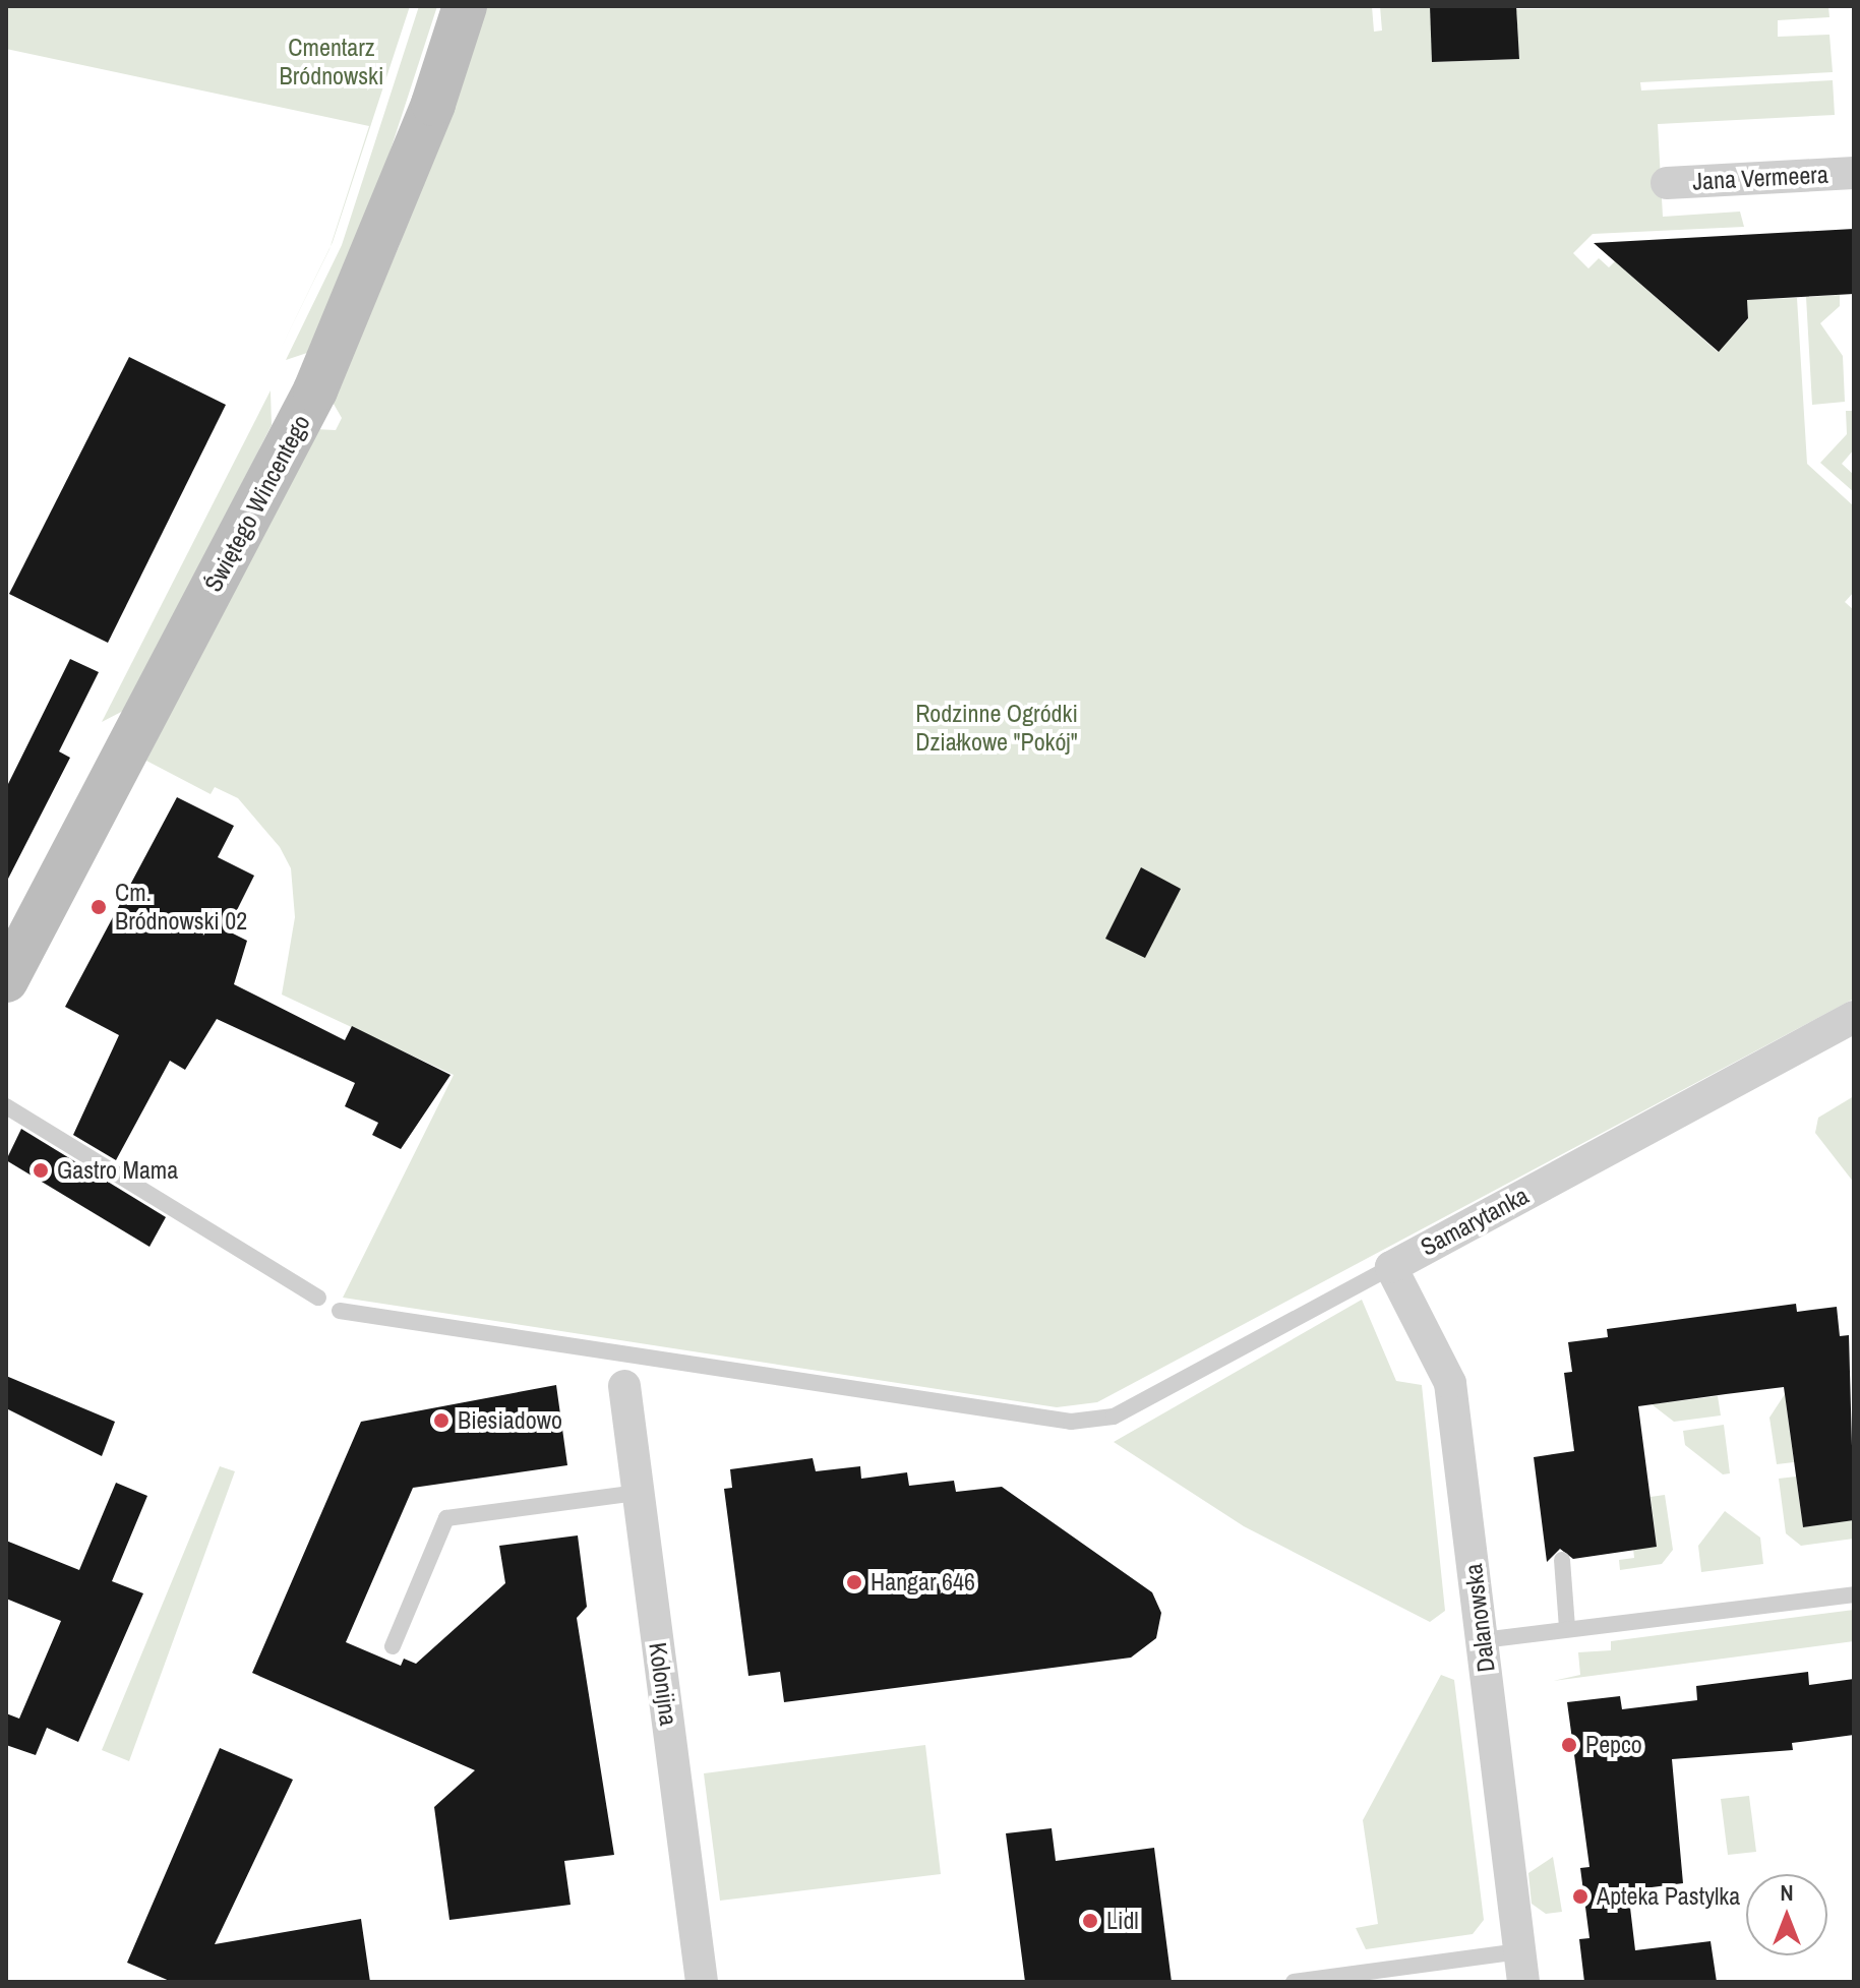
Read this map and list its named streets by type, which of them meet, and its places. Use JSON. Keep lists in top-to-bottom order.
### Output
{
  "streets": {
    "street": [
      "Jana Vermeera",
      "Świętego Wincentego",
      "Samarytanka",
      "Dalanowska",
      "Kolonijna"
    ]
  },
  "crossings": [
    ["Samarytanka", "Dalanowska"]
  ],
  "parks": ["Cmentarz Bródnowski", "Rodzinne Ogródki Działkowe \"Pokój\""],
  "places": [
    "Cm. Bródnowski 02",
    "Gastro Mama",
    "Biesiadowo",
    "Hangar 646",
    "Pepco",
    "Apteka Pastylka",
    "Lidl"
  ],
  "north": "top"
}
